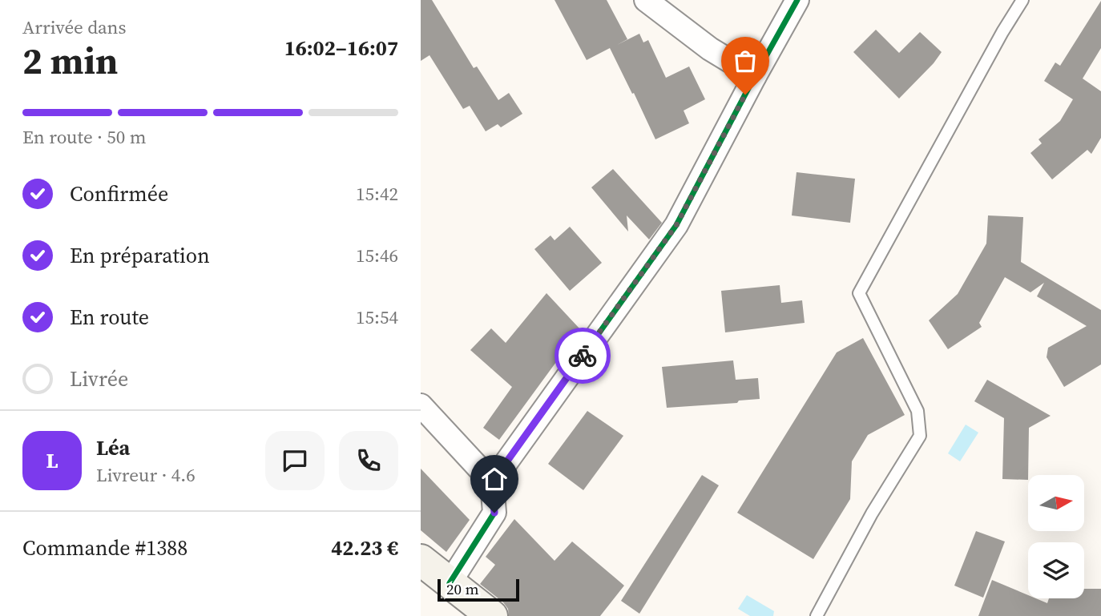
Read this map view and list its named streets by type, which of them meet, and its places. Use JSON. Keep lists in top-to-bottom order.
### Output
{
  "scale_bar": "20 m",
  "north": "right",
  "page": {
    "heading": ["2 min", "Arrivée dans", "16:02–16:07"],
    "panel": [
      "Léa",
      "Livreur · 4.6",
      "Commande #1388",
      "42.23 €"
    ],
    "bar": "En route · 50 m",
    "list": [
      ["Confirmée", "15:42"],
      ["En préparation", "15:46"],
      ["En route", "15:54"],
      "Livrée"
    ],
    "round": "L",
    "scale": "20 m"
  }
}
